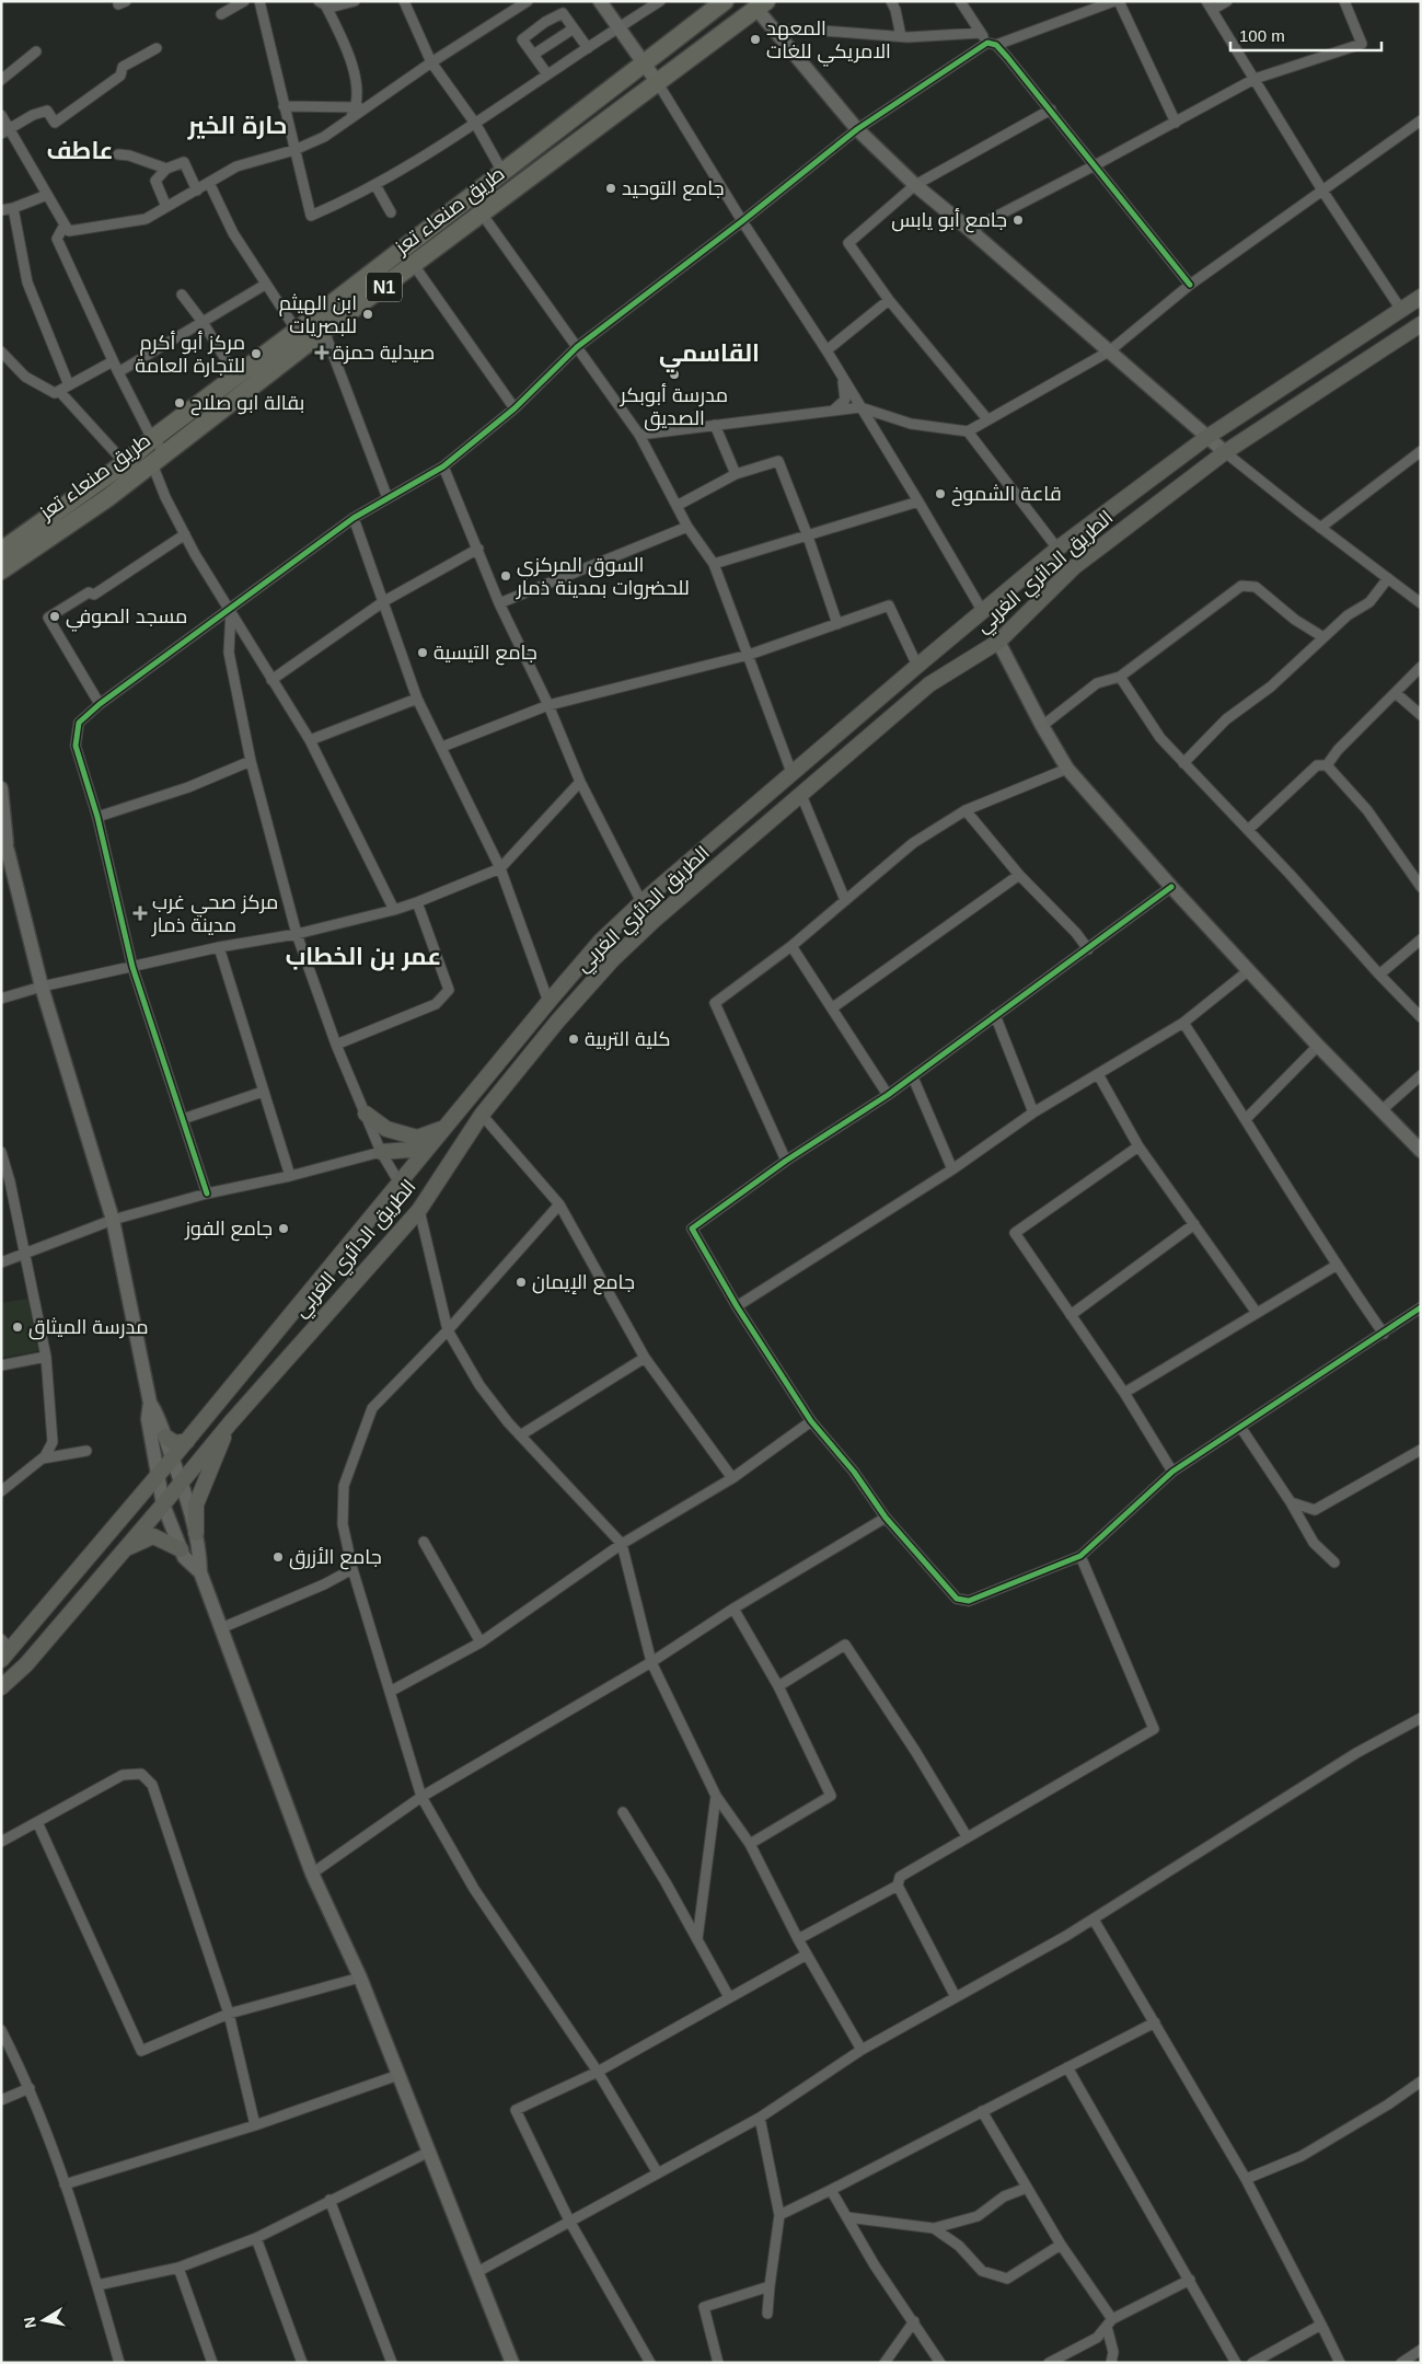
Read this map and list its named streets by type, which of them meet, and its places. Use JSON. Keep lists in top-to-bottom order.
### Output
{
  "streets": {
    "highway": ["طريق صنعاء تعز", "N1"],
    "main road": ["الطريق الدائري الغربي"]
  },
  "districts": [
    "حارة الخير",
    "عاطف",
    "القاسمي",
    "عمر بن الخطاب"
  ],
  "places": {
    "other": [
      "المعهد الامريكي للغات",
      "جامع التوحيد",
      "جامع أبو يابس",
      "ابن الهيثم للبصريات",
      "مركز أبو أكرم للتجارة العامة",
      "مدرسة أبوبكر الصديق",
      "بقالة ابو صلاح",
      "قاعة الشموخ",
      "السوق المركزي للحضروات بمدينة ذمار",
      "مسجد الصوفي",
      "جامع التيسية",
      "كلية التربية",
      "جامع الفوز",
      "جامع الإيمان",
      "مدرسة الميثاق",
      "جامع الأزرق"
    ],
    "health": ["صيدلية حمزة", "مركز صحي غرب مدينة ذمار"]
  },
  "scale_bar": "100 m",
  "north": "left"
}
